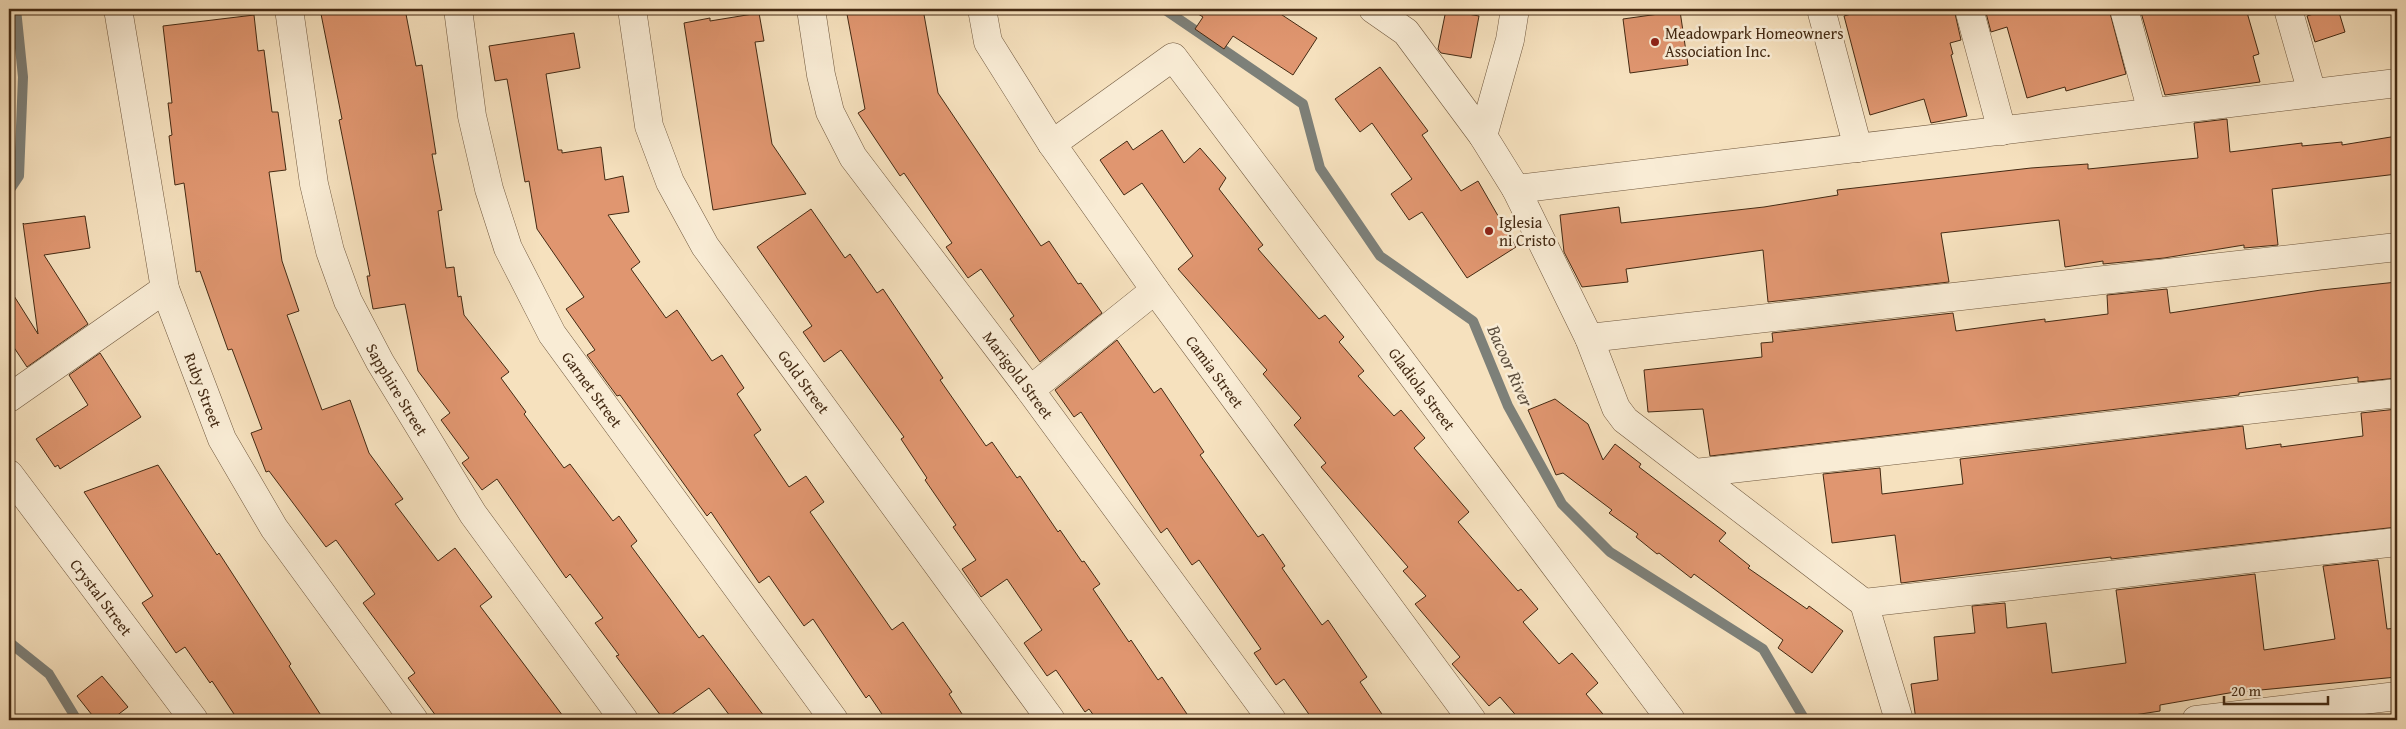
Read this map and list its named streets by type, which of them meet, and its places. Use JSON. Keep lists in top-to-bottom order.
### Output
{
  "streets": {
    "street": [
      "Camia Street",
      "Marigold Street",
      "Gold Street",
      "Garnet Street",
      "Gladiola Street",
      "Ruby Street",
      "Sapphire Street",
      "Crystal Street"
    ]
  },
  "crossings": [
    ["Camia Street", "Gladiola Street"]
  ],
  "water": ["Bacoor River"],
  "places": ["Meadowpark Homeowners Association Inc.", "Iglesia ni Cristo"],
  "scale_bar": "20 m"
}
